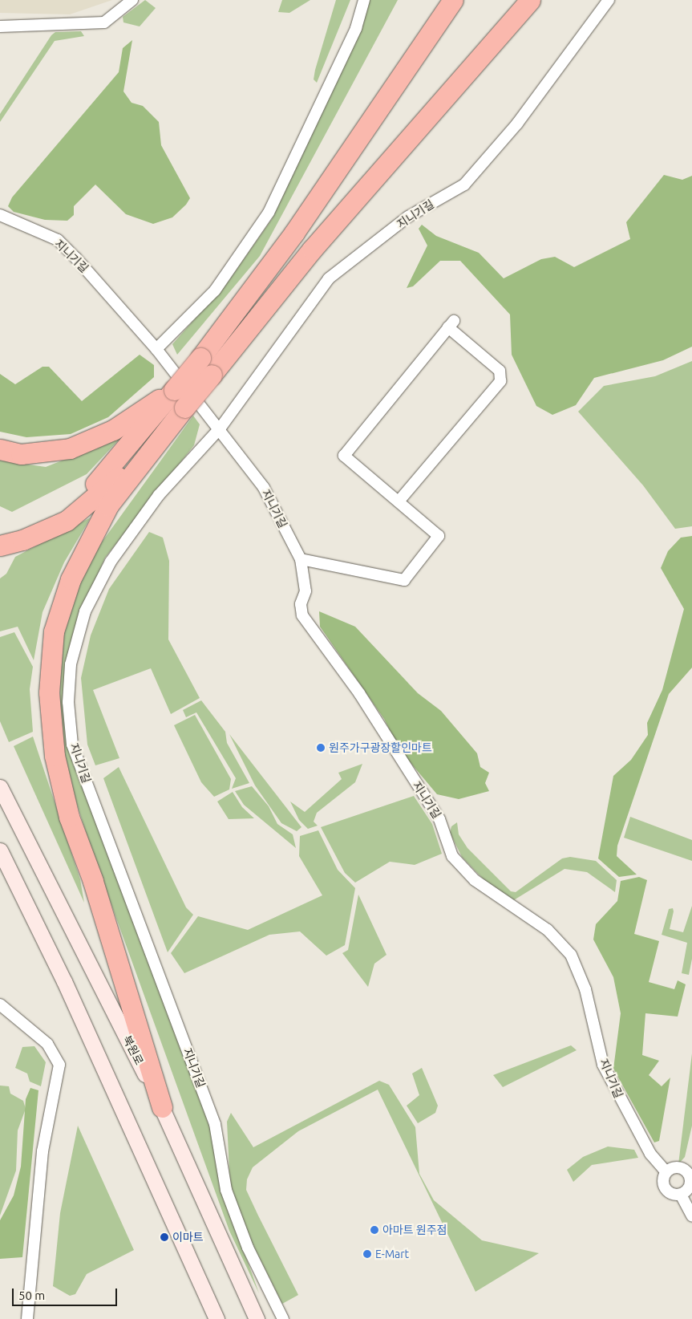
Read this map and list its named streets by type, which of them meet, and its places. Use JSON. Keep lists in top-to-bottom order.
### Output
{
  "streets": {
    "street": ["지니기길", "북원로"]
  },
  "places": [
    "원주가구광장할인마트",
    "아마트 원주점",
    "이마트",
    "E-Mart"
  ],
  "scale_bar": "50 m"
}
